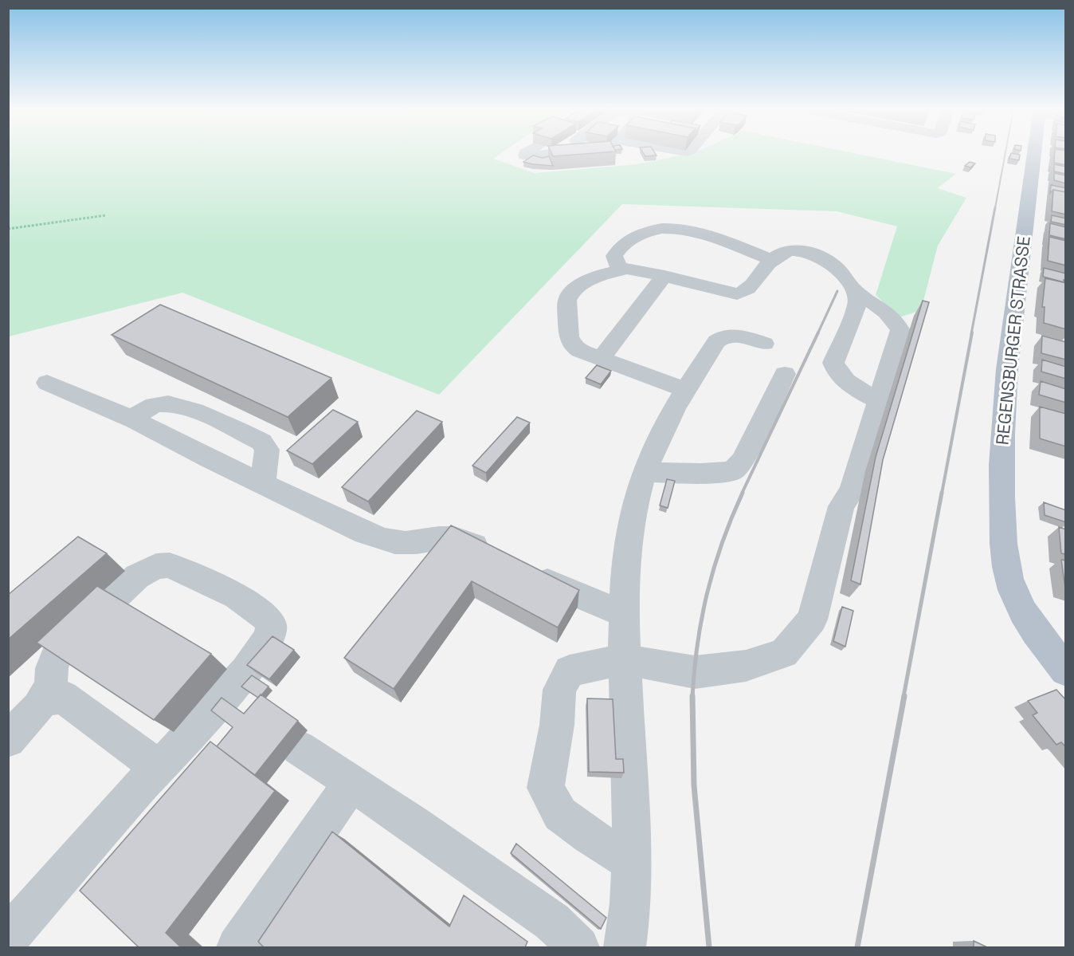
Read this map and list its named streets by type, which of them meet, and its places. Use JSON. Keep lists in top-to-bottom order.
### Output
{
  "streets": {
    "main road": ["REGENSBURGER STRASSE"]
  }
}
